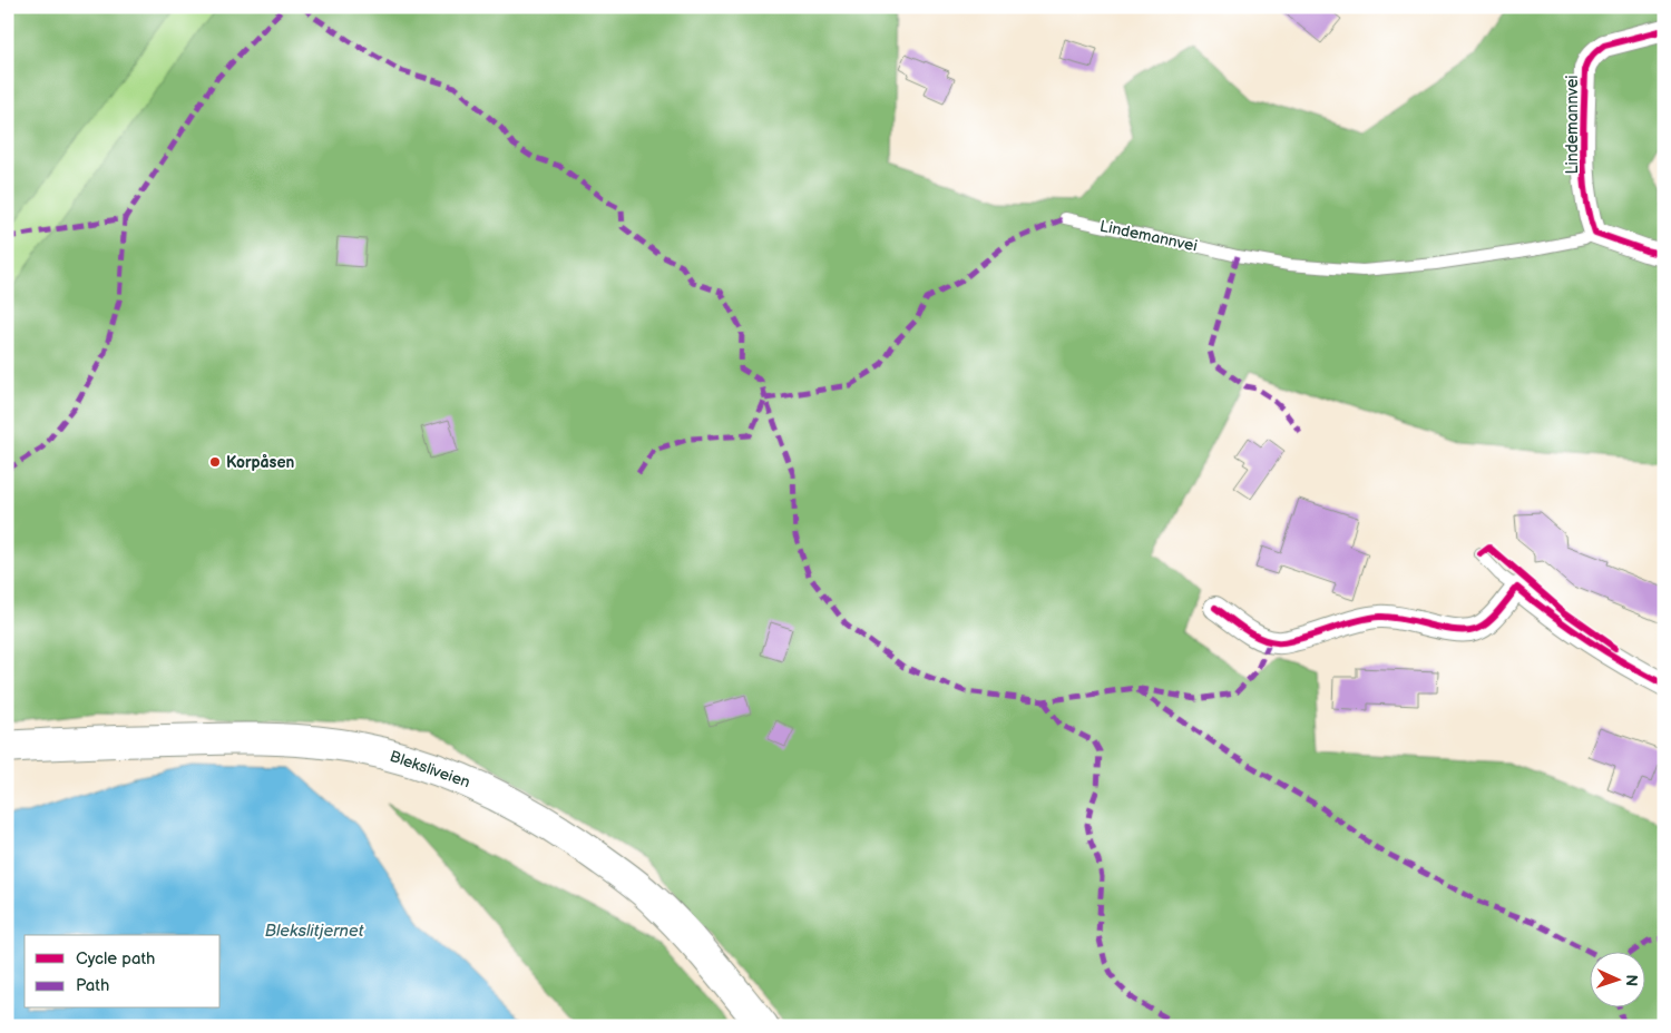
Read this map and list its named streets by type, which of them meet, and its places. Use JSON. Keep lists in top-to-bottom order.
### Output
{
  "streets": {
    "main road": ["Bleksliveien"],
    "street": ["Lindemannvei"]
  },
  "water": ["Blekslitjernet"],
  "places": ["Korpåsen"],
  "legend": ["Cycle path", "Path"],
  "north": "right"
}
